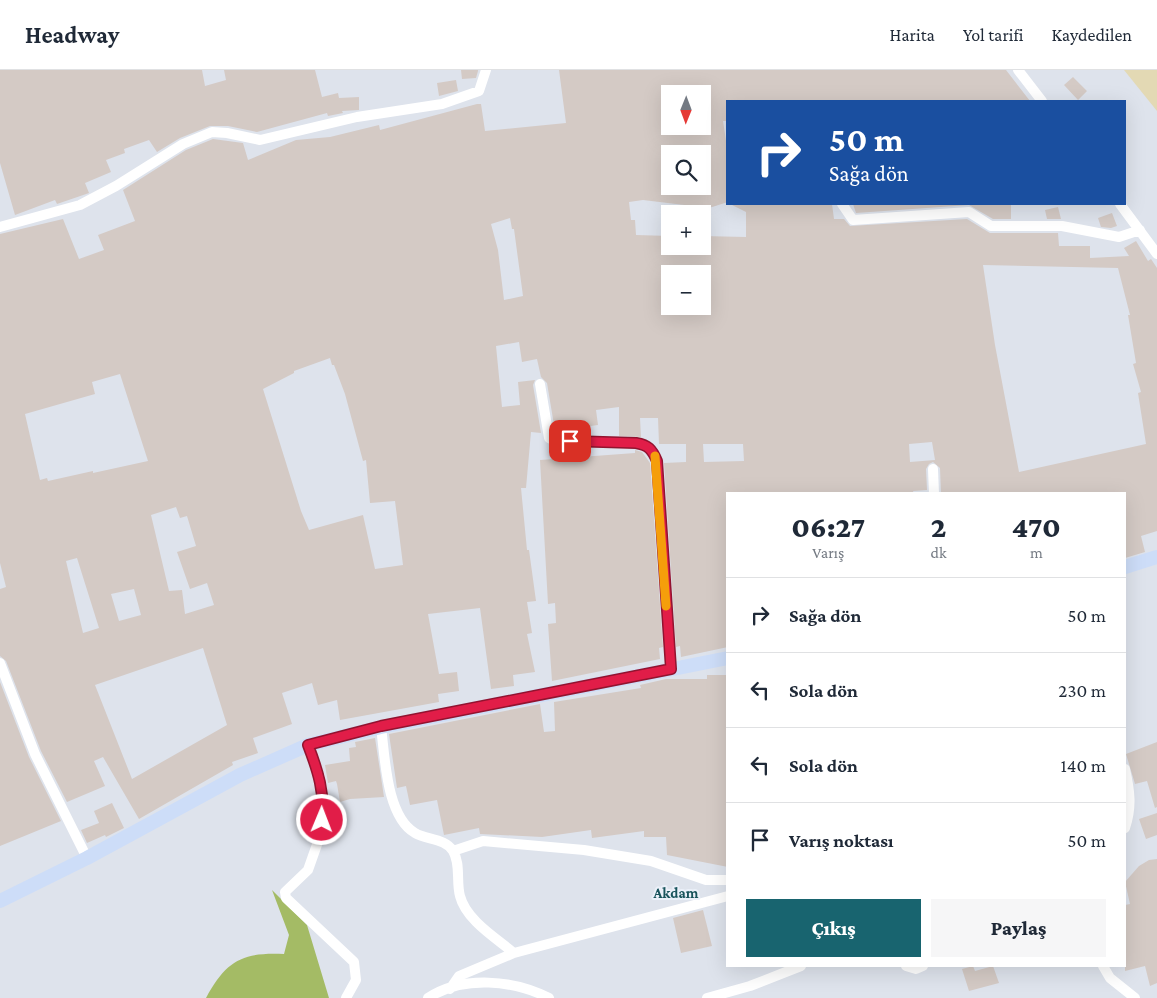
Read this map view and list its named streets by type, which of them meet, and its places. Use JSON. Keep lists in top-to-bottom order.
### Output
{
  "districts": ["Akdam"],
  "north": "bottom",
  "page": {
    "header": "Headway",
    "nav": ["Harita", "Yol tarifi", "Kaydedilen"],
    "map_buttons": ["+", "−"],
    "turn": ["50 m", "Sağa dön"],
    "eta": [
      "06:27",
      "Varış",
      "2",
      "dk",
      "470",
      "m"
    ],
    "list": [
      {
        "name": "Sağa dön",
        "value": "50 m"
      },
      {
        "name": "Sola dön",
        "value": "230 m"
      },
      {
        "name": "Sola dön",
        "value": "140 m"
      },
      {
        "name": "Varış noktası",
        "value": "50 m"
      }
    ],
    "buttons": ["Çıkış", "Paylaş"]
  }
}
